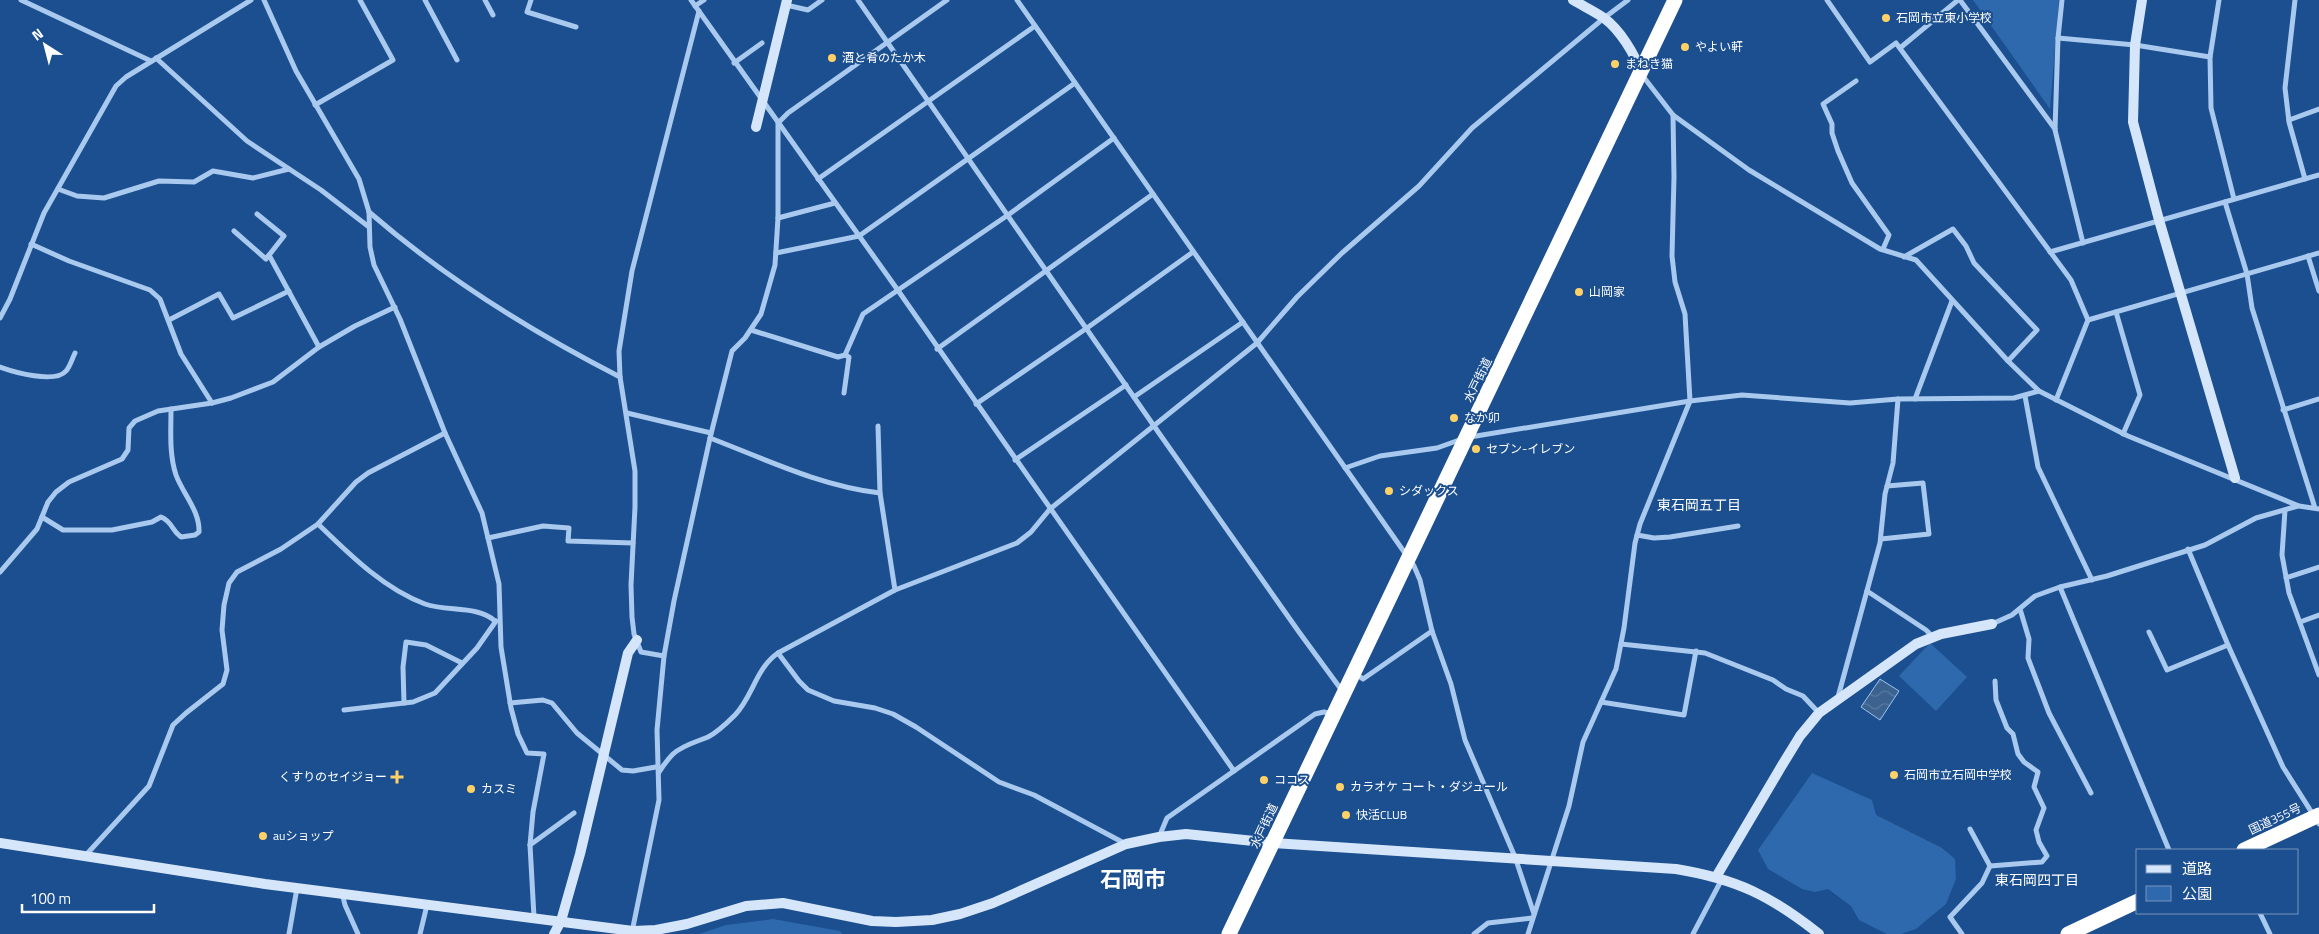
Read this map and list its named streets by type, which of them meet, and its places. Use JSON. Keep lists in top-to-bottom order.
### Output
{
  "streets": {
    "highway": ["水戸街道", "国道355号"]
  },
  "districts": ["東石岡五丁目", "石岡市", "東石岡四丁目"],
  "places": {
    "other": [
      "石岡市立東小学校",
      "やよい軒",
      "酒と肴のたか木",
      "まねき猫",
      "山岡家",
      "なか卯",
      "セブン-イレブン",
      "シダックス",
      "石岡市立石岡中学校",
      "ココス",
      "カラオケ コート・ダジュール",
      "カスミ",
      "快活CLUB",
      "auショップ"
    ],
    "health": ["くすりのセイジョー"]
  },
  "legend": ["道路", "公園"],
  "scale_bar": "100 m",
  "north": "top left"
}
